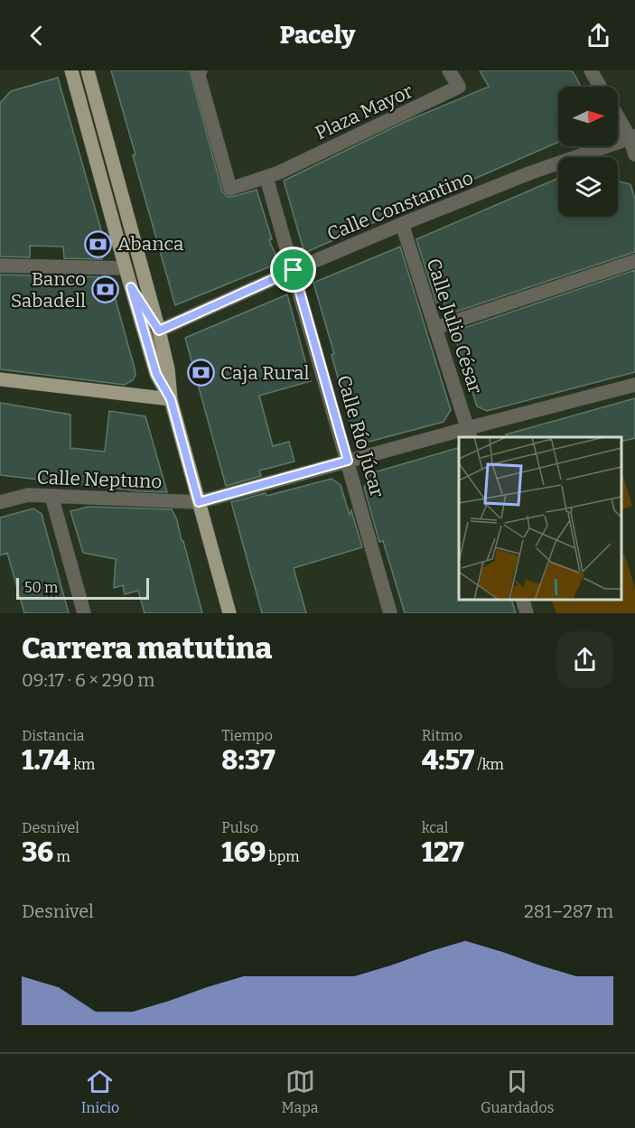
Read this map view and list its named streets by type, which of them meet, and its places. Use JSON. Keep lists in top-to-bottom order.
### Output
{
  "streets": {
    "street": [
      "Plaza Mayor",
      "Calle Constantino",
      "Calle Julio César",
      "Calle Río Júcar",
      "Calle Neptuno"
    ]
  },
  "crossings": [
    ["Calle Constantino", "Calle Julio César"],
    ["Calle Constantino", "Calle Río Júcar"],
    ["Calle Julio César", "Calle Neptuno"],
    ["Calle Río Júcar", "Calle Neptuno"]
  ],
  "places": {
    "bank": ["Abanca", "Banco Sabadell", "Caja Rural"]
  },
  "scale_bar": "50 m",
  "north": "right",
  "page": {
    "header": "Pacely",
    "scale": "50 m",
    "heading": ["Carrera matutina", "09:17 · 6 × 290 m"],
    "stats": [
      ["Distancia", "1.74 km"],
      ["Tiempo", "8:37"],
      ["Ritmo", "4:57 /km"],
      ["Desnivel", "36 m"],
      ["Pulso", "169 bpm"],
      ["kcal", "127"]
    ],
    "chart": ["Desnivel", "281–287 m"],
    "tabs": ["Inicio", "Mapa", "Guardados"]
  }
}
